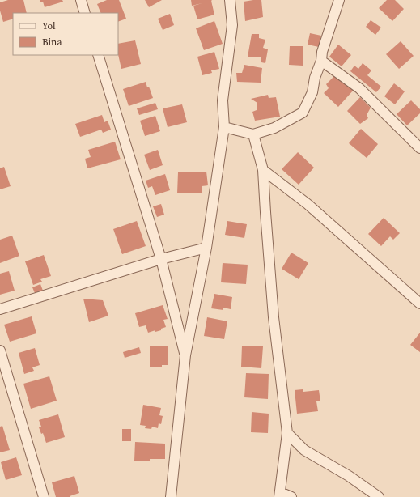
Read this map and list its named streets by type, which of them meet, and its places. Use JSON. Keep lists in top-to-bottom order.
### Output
{
  "legend": ["Yol", "Bina"]
}
